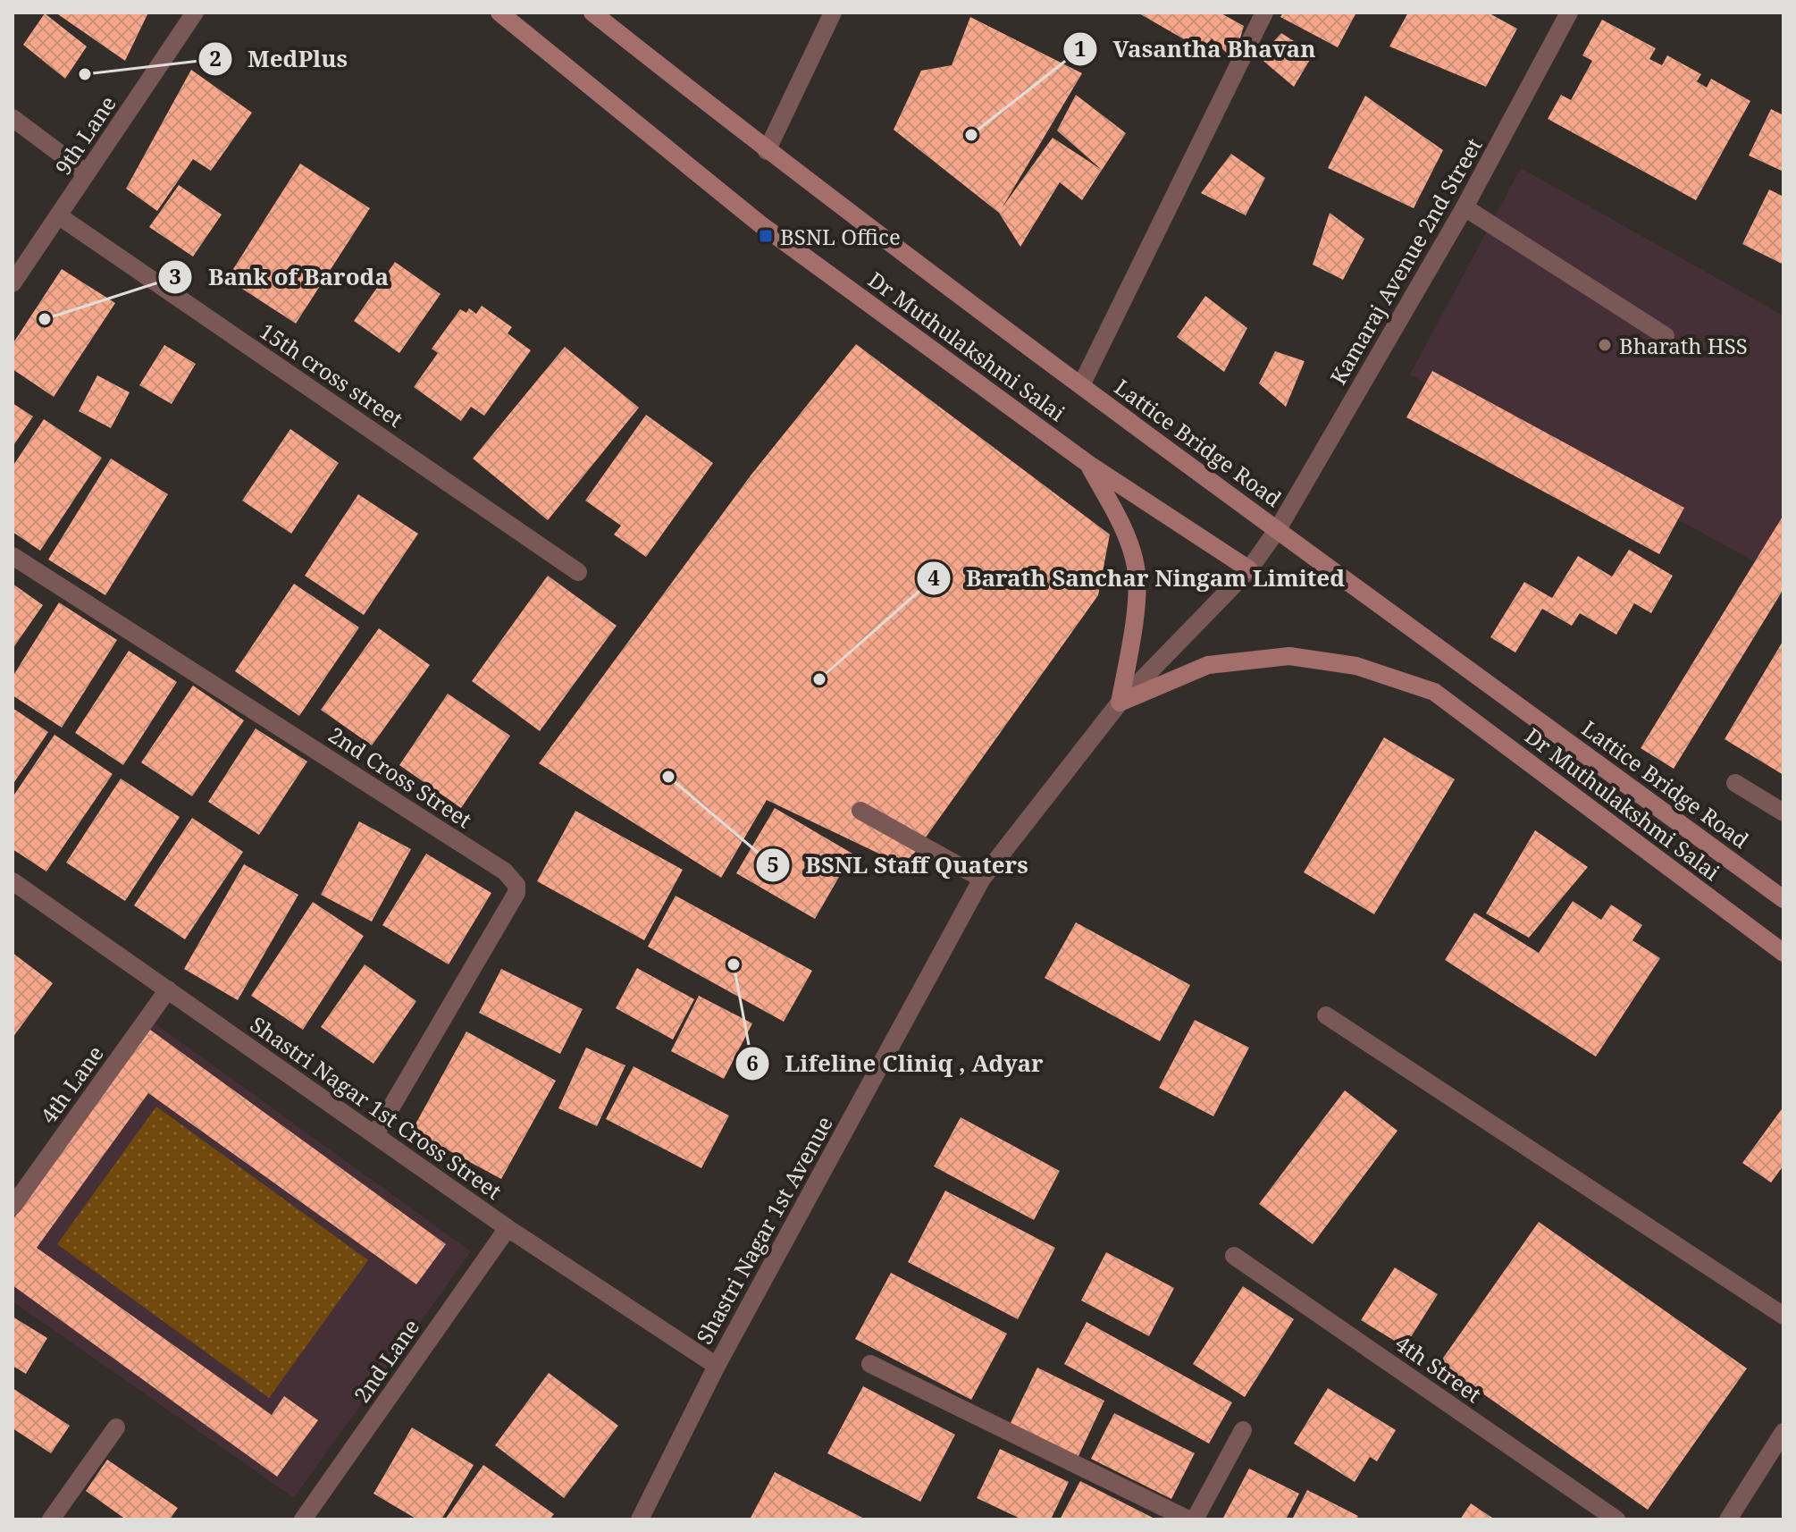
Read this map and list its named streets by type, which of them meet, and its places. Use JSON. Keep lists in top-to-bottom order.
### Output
{
  "streets": {
    "main road": ["Dr Muthulakshmi Salai", "Lattice Bridge Road"],
    "street": [
      "9th Lane",
      "Kamaraj Avenue 2nd Street",
      "15th cross street",
      "2nd Cross Street",
      "4th Lane",
      "Shastri Nagar 1st Cross Street",
      "Shastri Nagar 1st Avenue",
      "2nd Lane",
      "4th Street"
    ]
  },
  "crossings": [
    ["9th Lane", "15th cross street"],
    ["Kamaraj Avenue 2nd Street", "Lattice Bridge Road"],
    ["Kamaraj Avenue 2nd Street", "Shastri Nagar 1st Avenue"],
    ["Dr Muthulakshmi Salai", "Shastri Nagar 1st Avenue"],
    ["Lattice Bridge Road", "Shastri Nagar 1st Avenue"],
    ["2nd Cross Street", "Shastri Nagar 1st Cross Street"],
    ["4th Lane", "Shastri Nagar 1st Cross Street"],
    ["Shastri Nagar 1st Cross Street", "Shastri Nagar 1st Avenue"],
    ["Shastri Nagar 1st Cross Street", "2nd Lane"]
  ],
  "places": {
    "other": [
      "MedPlus",
      "Vasantha Bhavan",
      "Bank of Baroda",
      "Bharath HSS",
      "Barath Sanchar Ningam Limited",
      "BSNL Staff Quaters",
      "Lifeline Cliniq , Adyar"
    ],
    "transit": ["BSNL Office"]
  }
}
